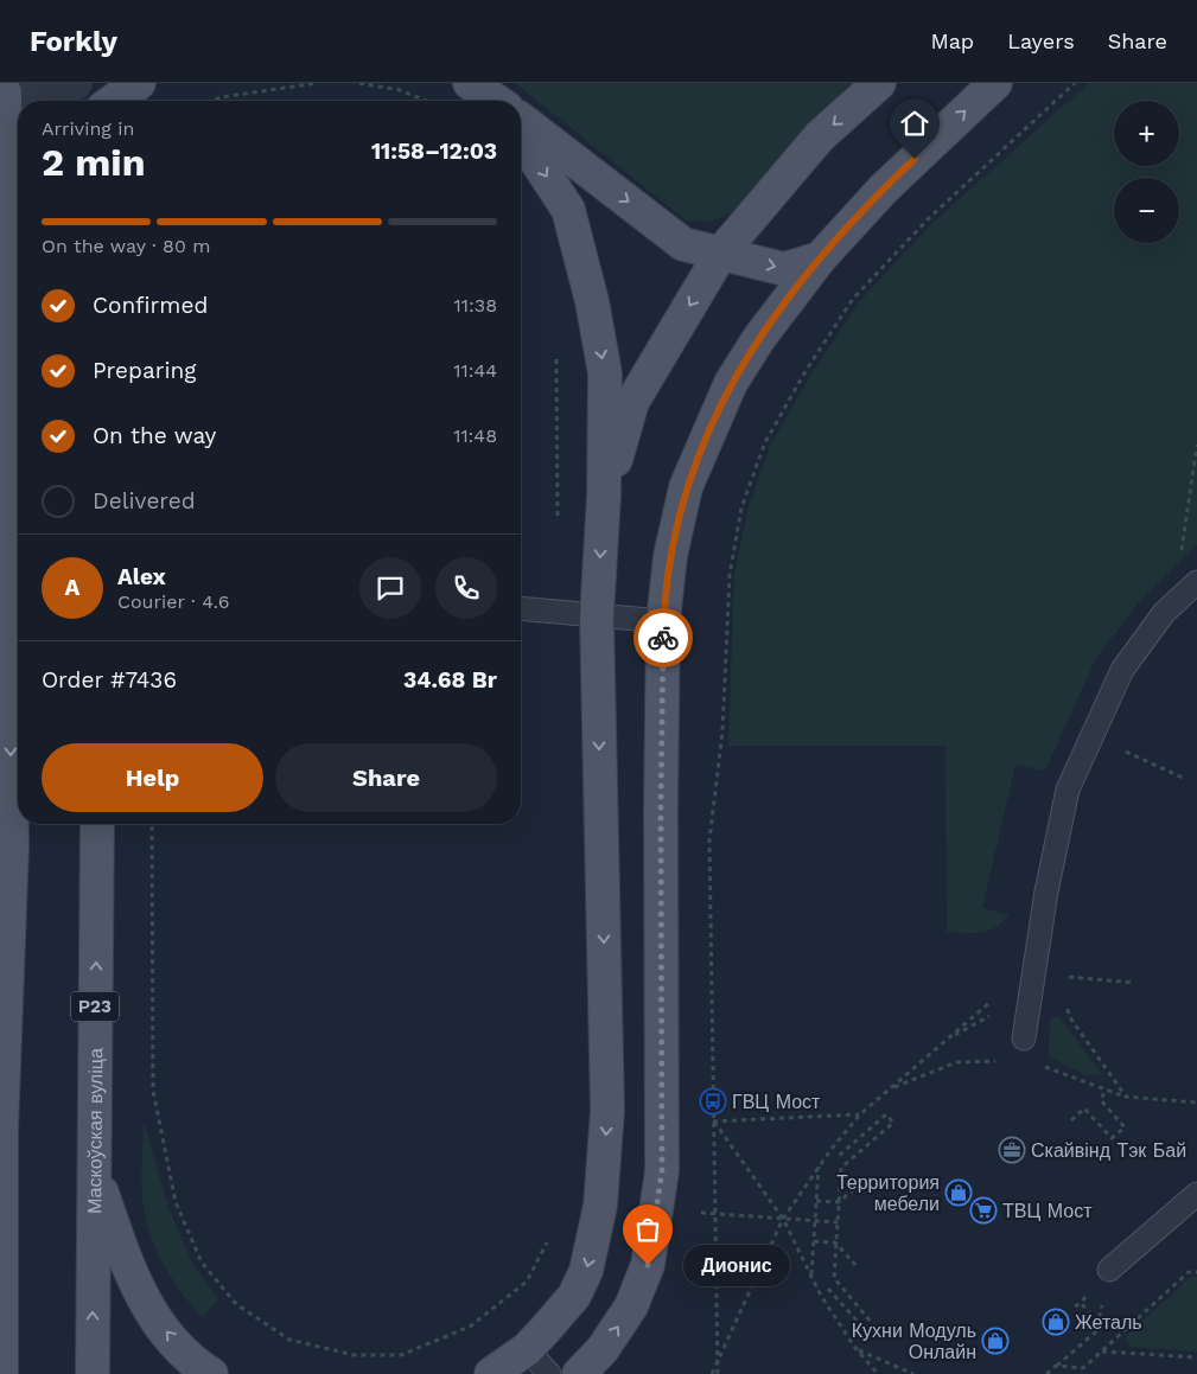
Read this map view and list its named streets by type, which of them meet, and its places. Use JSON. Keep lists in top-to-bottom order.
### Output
{
  "streets": {
    "main road": ["Р23", "Маскоўская вуліца"]
  },
  "places": {
    "bus stop": ["ГВЦ Мост"],
    "office": ["Скайвінд Тэк Бай"],
    "shop": ["Территория мебели", "Жеталь", "Кухни Модуль Онлайн"],
    "supermarket": ["ТВЦ Мост"],
    "other": ["Дионис"]
  },
  "page": {
    "header": "Forkly",
    "nav": ["Map", "Layers", "Share"],
    "map_buttons": ["+", "−"],
    "heading": ["2 min", "Arriving in", "11:58–12:03"],
    "panel": [
      "Alex",
      "Courier · 4.6",
      "Order #7436",
      "34.68 Br"
    ],
    "bar": "On the way · 80 m",
    "list": [
      ["Confirmed", "11:38"],
      ["Preparing", "11:44"],
      ["On the way", "11:48"],
      "Delivered"
    ],
    "round": "A",
    "buttons": ["Help", "Share"],
    "bubble": "Дионис"
  }
}
